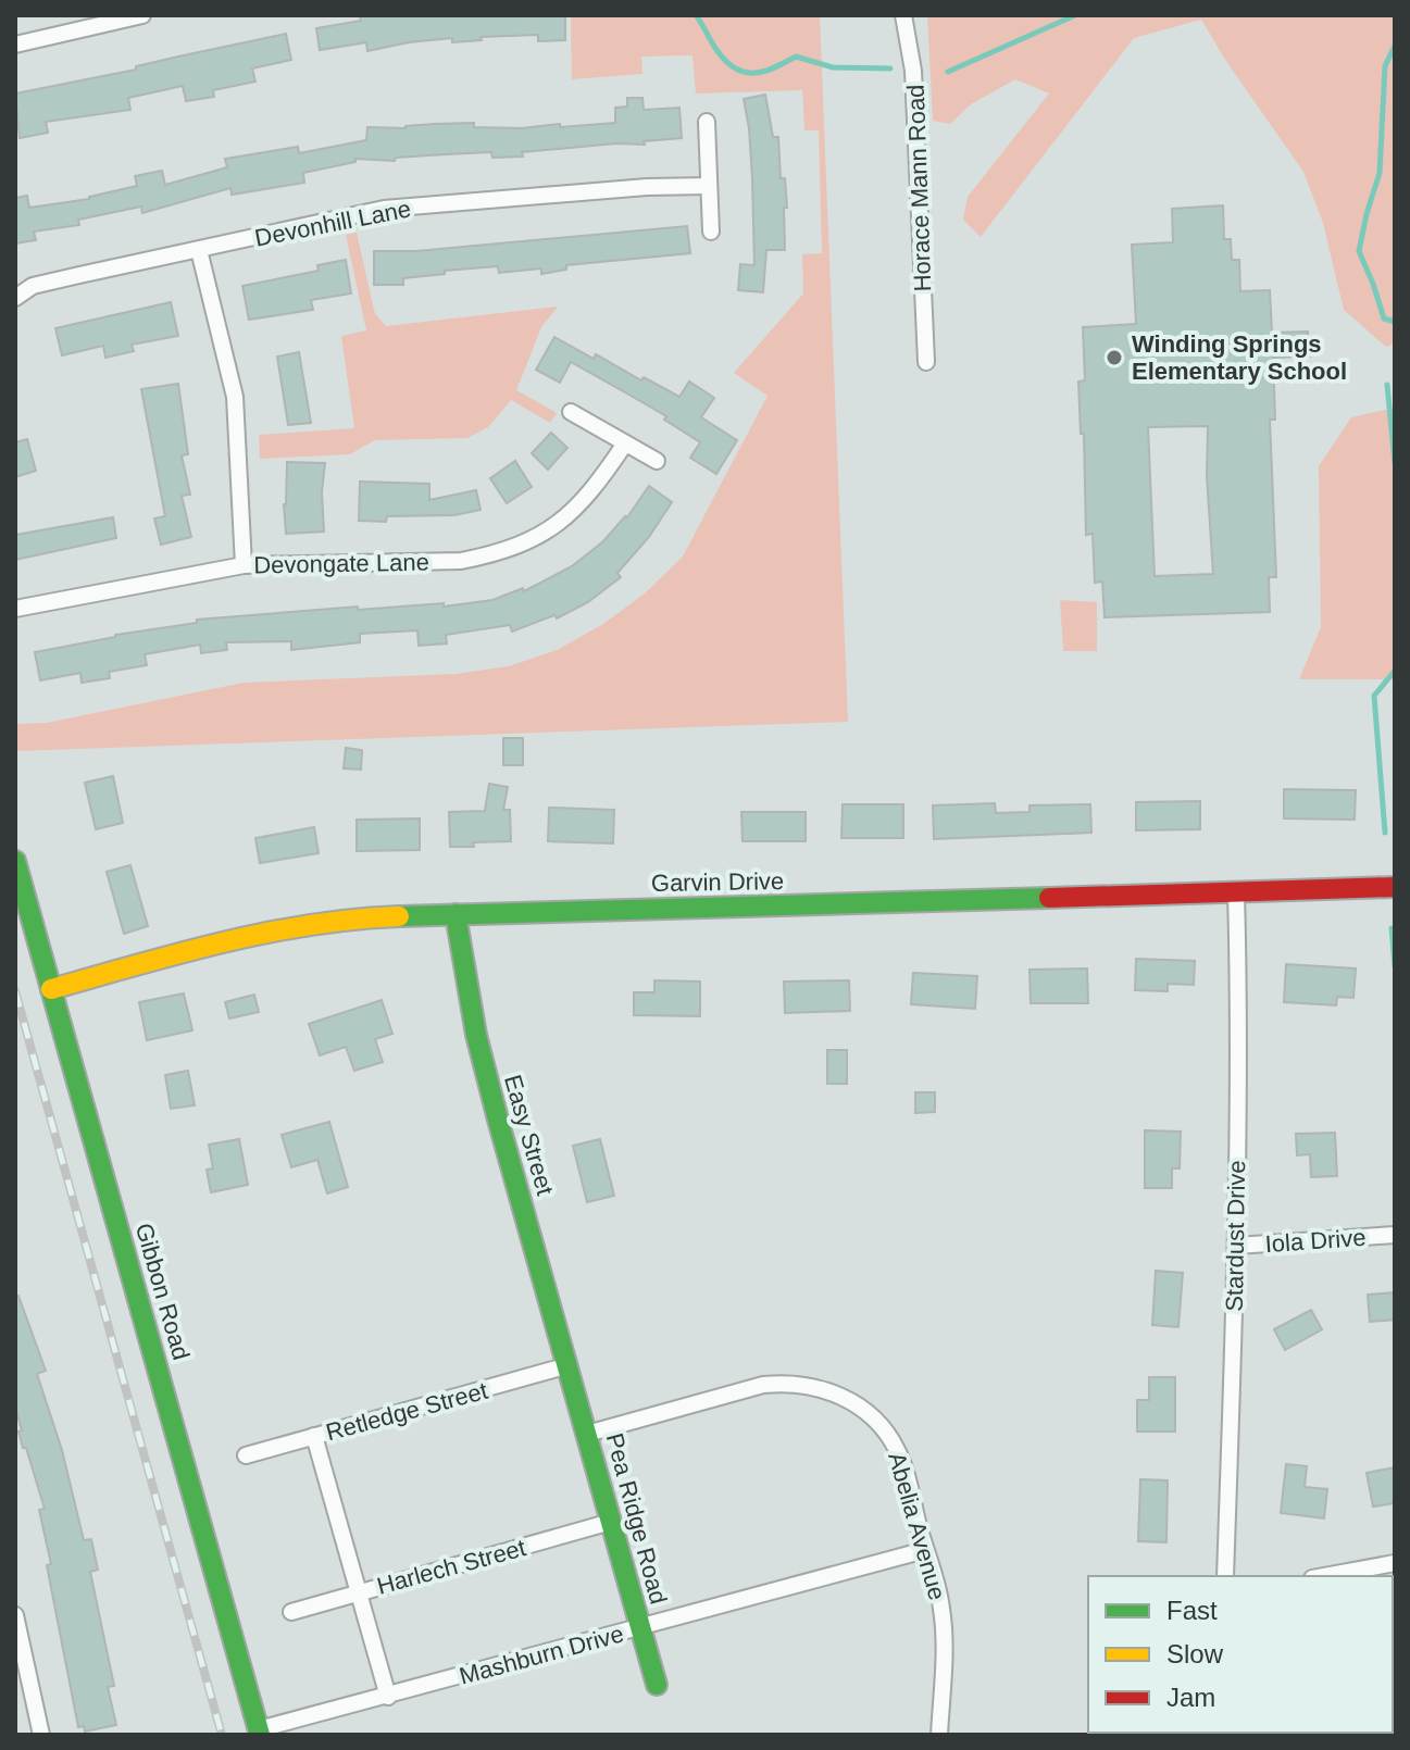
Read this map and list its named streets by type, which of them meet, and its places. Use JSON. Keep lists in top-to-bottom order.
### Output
{
  "streets": {
    "street": [
      "Horace Mann Road",
      "Devonhill Lane",
      "Devongate Lane",
      "Garvin Drive",
      "Easy Street",
      "Stardust Drive",
      "Iola Drive",
      "Gibbon Road",
      "Retledge Street",
      "Pea Ridge Road",
      "Abelia Avenue",
      "Harlech Street",
      "Mashburn Drive"
    ]
  },
  "crossings": [
    ["Garvin Drive", "Easy Street"],
    ["Garvin Drive", "Stardust Drive"],
    ["Garvin Drive", "Gibbon Road"],
    ["Easy Street", "Retledge Street"],
    ["Easy Street", "Pea Ridge Road"],
    ["Stardust Drive", "Iola Drive"],
    ["Gibbon Road", "Mashburn Drive"],
    ["Retledge Street", "Pea Ridge Road"],
    ["Pea Ridge Road", "Abelia Avenue"],
    ["Pea Ridge Road", "Harlech Street"],
    ["Pea Ridge Road", "Mashburn Drive"],
    ["Abelia Avenue", "Mashburn Drive"]
  ],
  "places": ["Winding Springs Elementary School"],
  "legend": ["Fast", "Slow", "Jam"]
}
